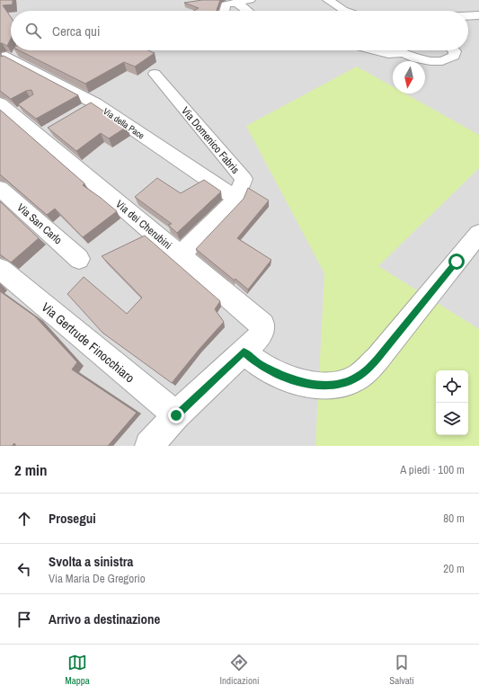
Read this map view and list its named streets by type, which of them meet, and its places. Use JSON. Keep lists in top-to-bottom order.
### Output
{
  "streets": {
    "street": [
      "Via della Pace",
      "Via Domenico Fabris",
      "Via San Carlo",
      "Via dei Cherubini",
      "Via Gertrude Finocchiaro"
    ]
  },
  "crossings": [
    ["Via della Pace", "Via Domenico Fabris"],
    ["Via Domenico Fabris", "Via dei Cherubini"]
  ],
  "north": "bottom",
  "page": {
    "search": "Cerca qui",
    "heading": ["2 min", "A piedi · 100 m"],
    "list": [
      ["Prosegui", "80 m"],
      ["Svolta a sinistra", "Via Maria De Gregorio", "20 m"],
      "Arrivo a destinazione"
    ],
    "nav": ["Mappa", "Indicazioni", "Salvati"]
  }
}
